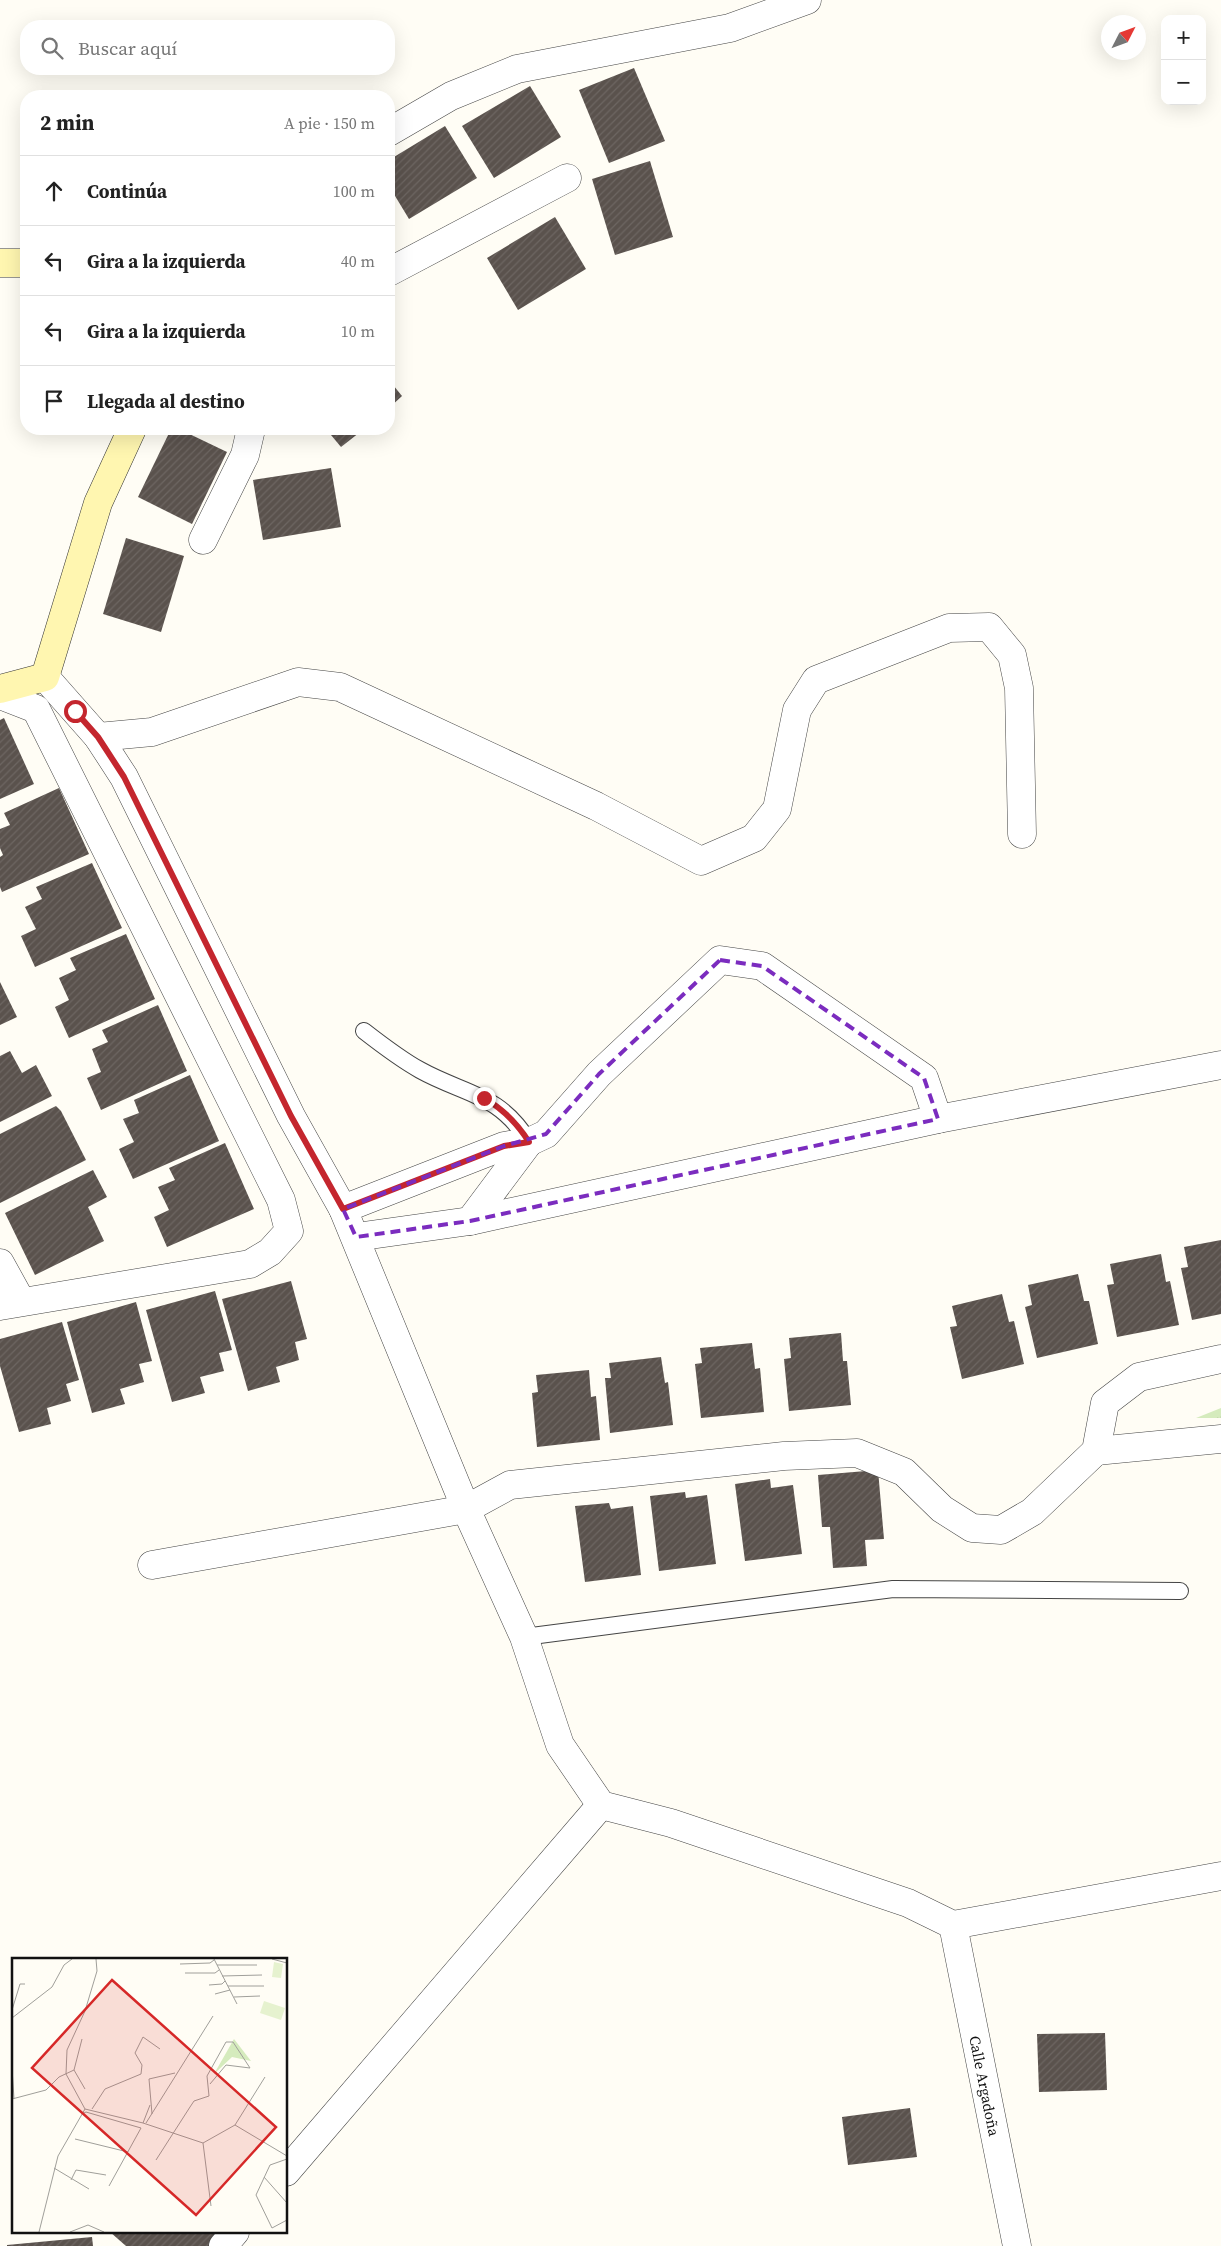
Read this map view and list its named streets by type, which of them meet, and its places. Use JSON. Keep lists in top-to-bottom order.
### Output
{
  "streets": {
    "street": ["Calle Argadoña"]
  },
  "north": "top right",
  "page": {
    "map_buttons": ["+", "−"],
    "search": "Buscar aquí",
    "heading": ["2 min", "A pie · 150 m"],
    "list": [
      ["Continúa", "100 m"],
      ["Gira a la izquierda", "40 m"],
      ["Gira a la izquierda", "10 m"],
      "Llegada al destino"
    ]
  }
}
